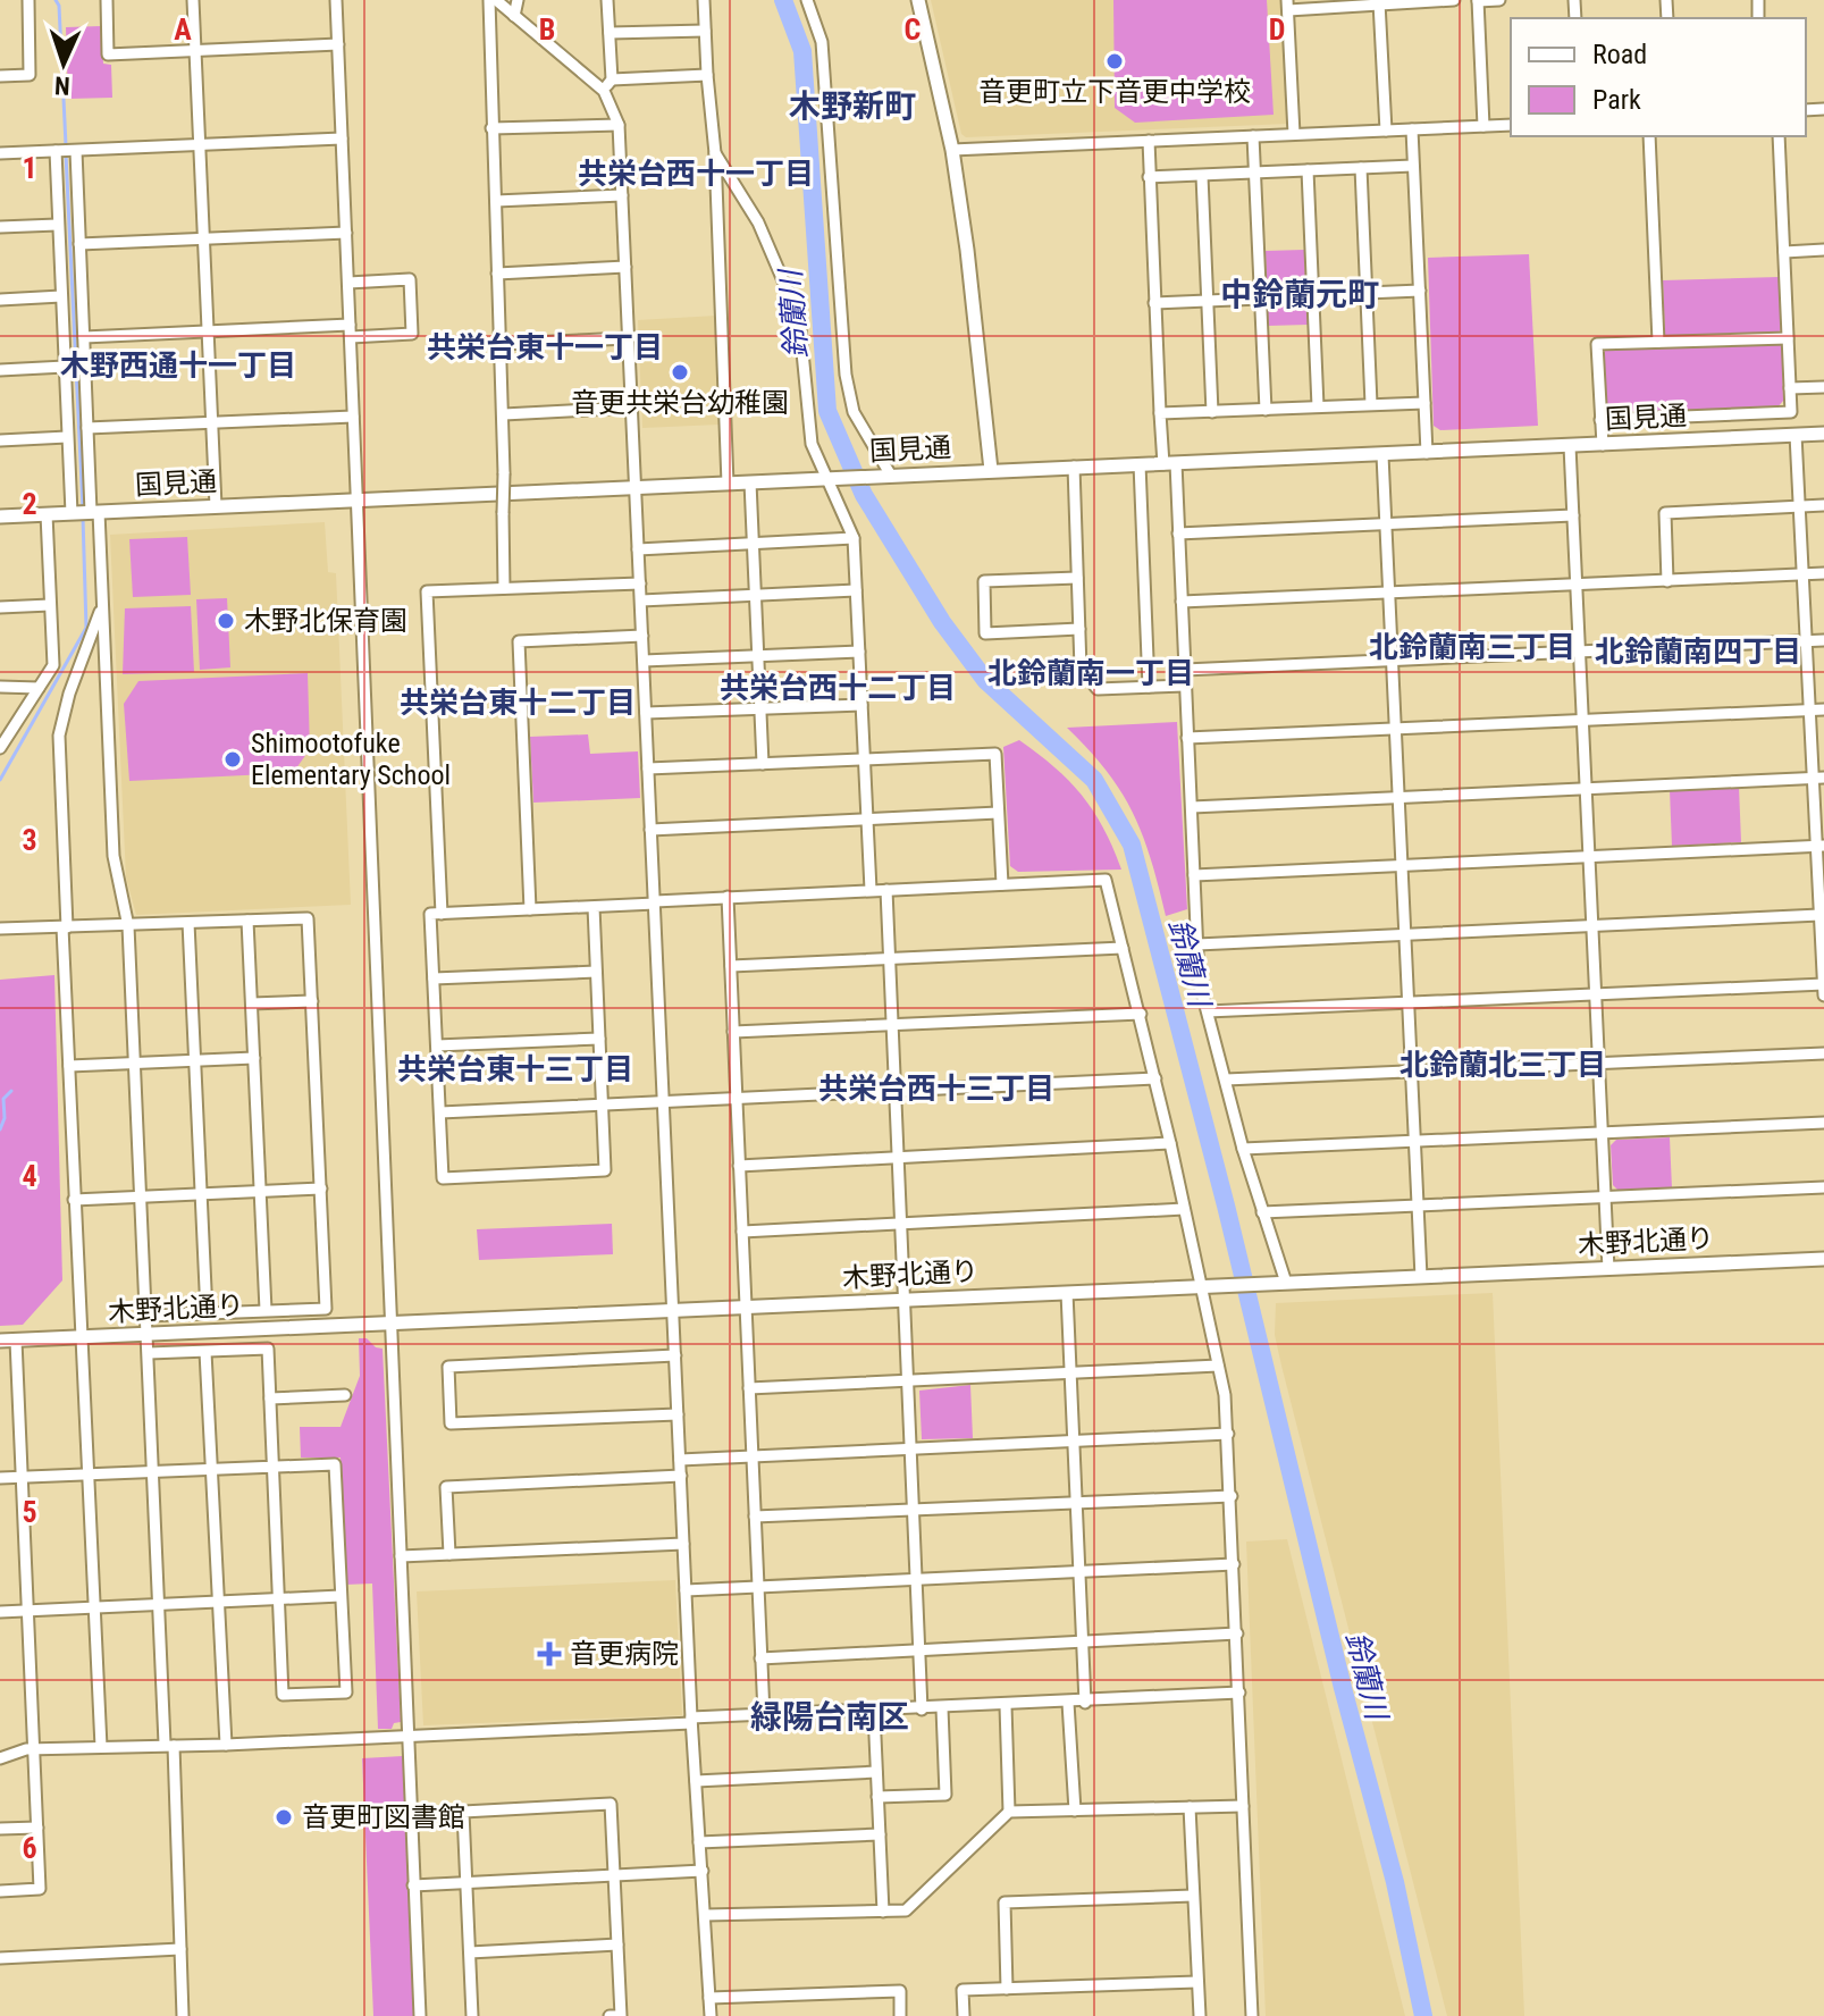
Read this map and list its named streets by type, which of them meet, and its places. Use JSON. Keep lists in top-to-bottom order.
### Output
{
  "streets": {
    "street": ["国見通", "木野北通り"]
  },
  "districts": [
    "木野新町",
    "共栄台西十一丁目",
    "中鈴蘭元町",
    "共栄台東十一丁目",
    "木野西通十一丁目",
    "北鈴蘭南三丁目",
    "北鈴蘭南四丁目",
    "北鈴蘭南一丁目",
    "共栄台西十二丁目",
    "共栄台東十二丁目",
    "北鈴蘭北三丁目",
    "共栄台東十三丁目",
    "共栄台西十三丁目",
    "緑陽台南区"
  ],
  "water": ["鈴蘭川"],
  "places": {
    "other": [
      "音更町立下音更中学校",
      "音更共栄台幼稚園",
      "木野北保育園",
      "Shimootofuke Elementary School",
      "音更町図書館"
    ],
    "health": ["音更病院"]
  },
  "legend": ["Road", "Park"],
  "north": "bottom",
  "grid": {
    "columns": [
      "A",
      "B",
      "C",
      "D"
    ],
    "rows": [
      "1",
      "2",
      "3",
      "4",
      "5",
      "6"
    ]
  }
}
